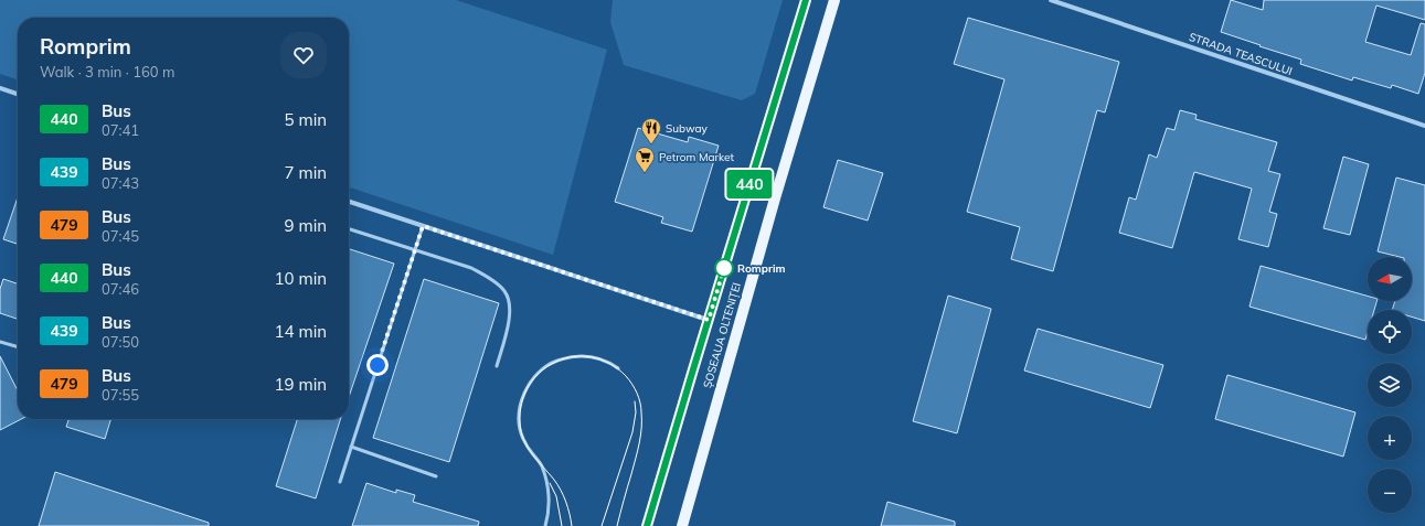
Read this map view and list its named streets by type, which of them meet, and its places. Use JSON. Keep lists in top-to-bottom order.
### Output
{
  "streets": {
    "main road": ["ȘOSEAUA OLTENIȚEI"],
    "street": ["STRADA TEASCULUI"]
  },
  "places": {
    "restaurant": ["Subway"],
    "supermarket": ["Petrom Market"],
    "other": ["Romprim"]
  },
  "lines": ["bus line 440"],
  "north": "left",
  "page": {
    "on_map": "440",
    "heading": ["Romprim", "Walk · 3 min · 160 m"],
    "list": [
      {
        "mark": "440",
        "name": "Bus",
        "note": "07:41",
        "value": "5 min"
      },
      {
        "mark": "439",
        "name": "Bus",
        "note": "07:43",
        "value": "7 min"
      },
      {
        "mark": "479",
        "name": "Bus",
        "note": "07:45",
        "value": "9 min"
      },
      {
        "mark": "440",
        "name": "Bus",
        "note": "07:46",
        "value": "10 min"
      },
      {
        "mark": "439",
        "name": "Bus",
        "note": "07:50",
        "value": "14 min"
      },
      {
        "mark": "479",
        "name": "Bus",
        "note": "07:55",
        "value": "19 min"
      }
    ],
    "map_buttons": ["+", "−"]
  }
}
